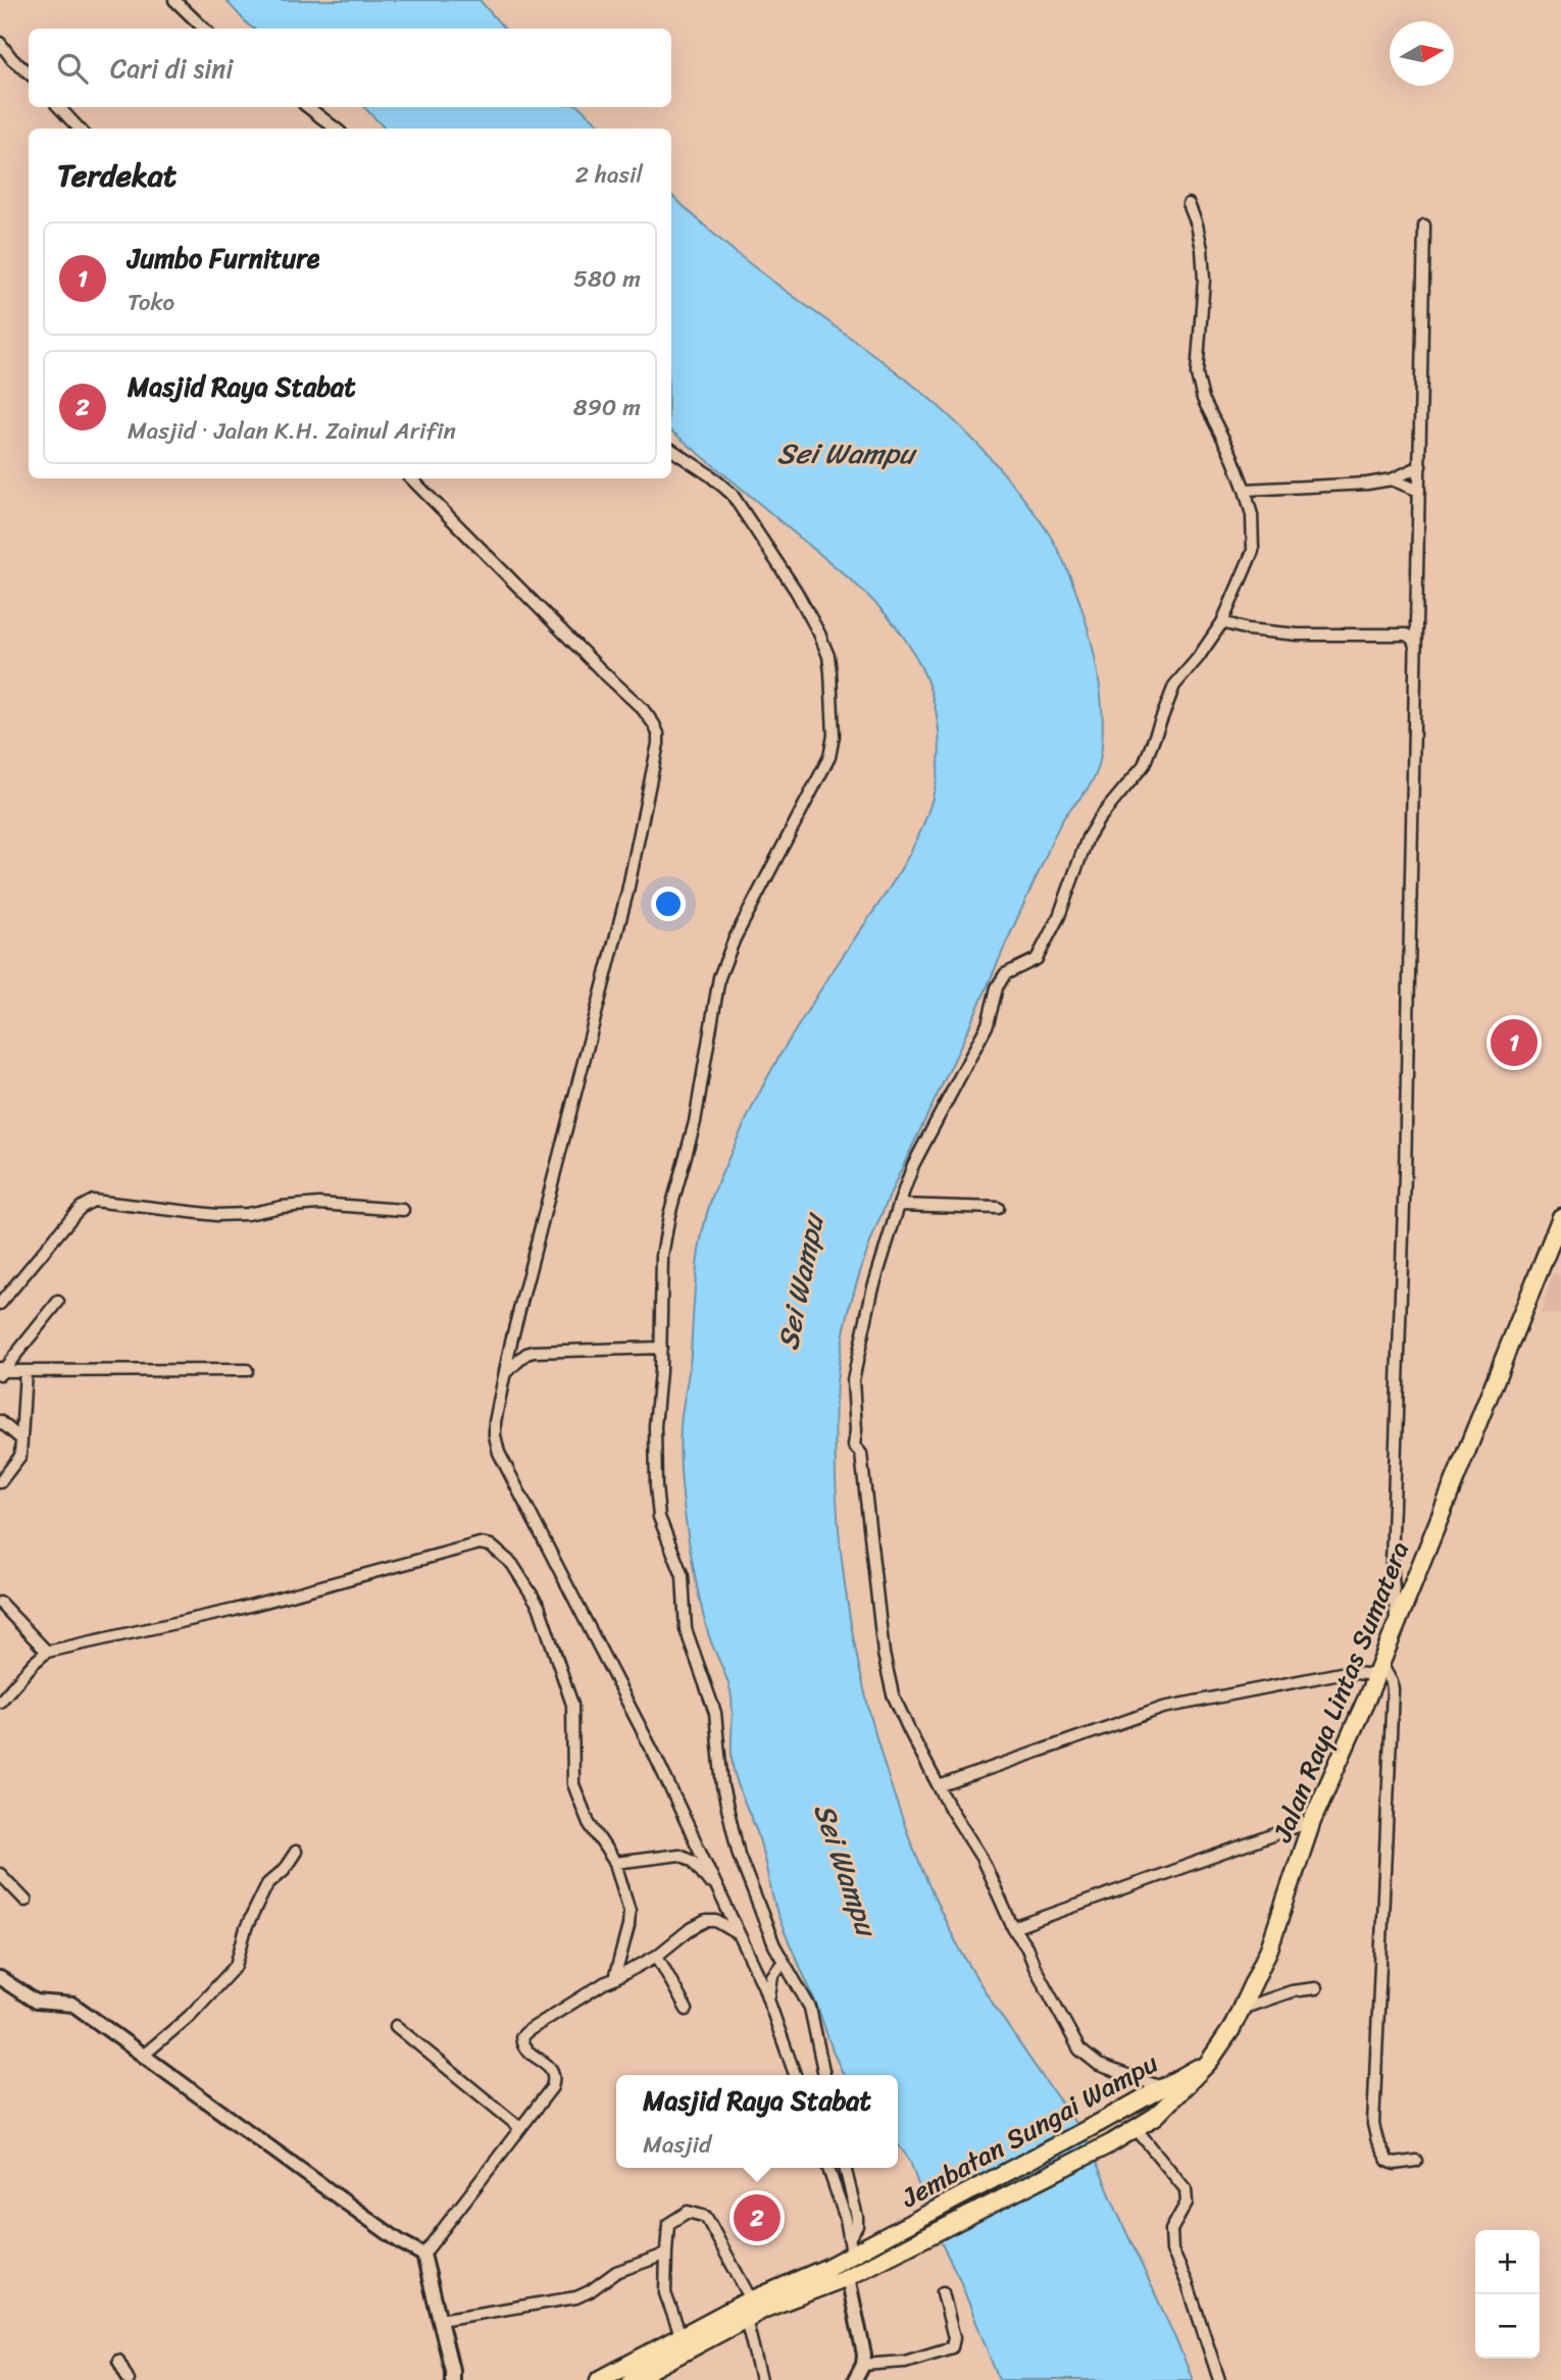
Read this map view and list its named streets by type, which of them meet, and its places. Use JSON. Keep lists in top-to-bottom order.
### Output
{
  "streets": {
    "highway": ["Jalan Raya Lintas Sumatera", "Jembatan Sungai Wampu"]
  },
  "crossings": [
    ["Jalan Raya Lintas Sumatera", "Jembatan Sungai Wampu"]
  ],
  "water": ["Sei Wampu"],
  "north": "right",
  "page": {
    "search": "Cari di sini",
    "heading": ["Terdekat", "2 hasil"],
    "list": [
      {
        "mark": "1",
        "name": "Jumbo Furniture",
        "note": "Toko",
        "value": "580 m"
      },
      {
        "mark": "2",
        "name": "Masjid Raya Stabat",
        "note": "Masjid · Jalan K.H. Zainul Arifin",
        "value": "890 m"
      }
    ],
    "pins": ["1", "2"],
    "popup": ["Masjid Raya Stabat", "Masjid"],
    "map_buttons": ["+", "−"]
  }
}
